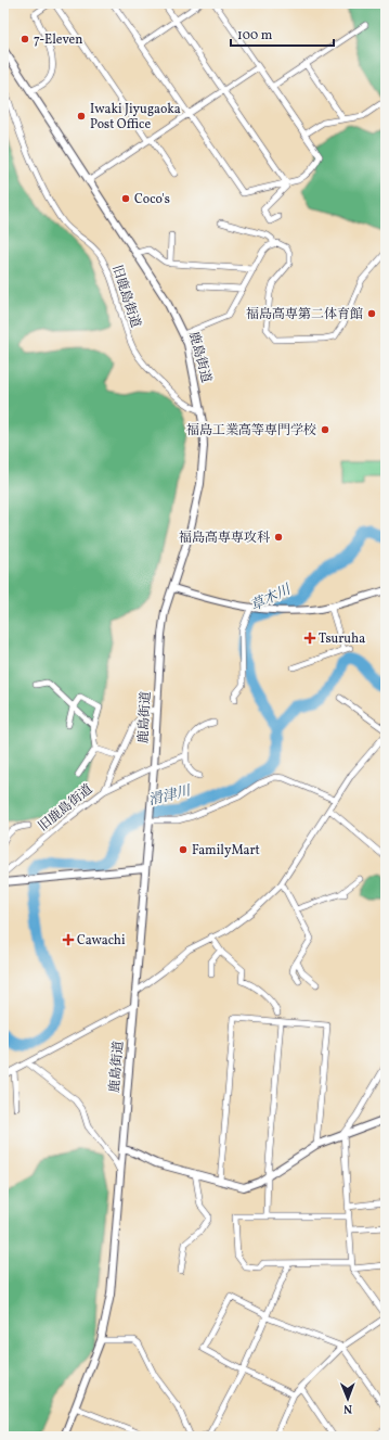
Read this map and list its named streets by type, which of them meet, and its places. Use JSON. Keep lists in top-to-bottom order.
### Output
{
  "streets": {
    "street": ["旧鹿島街道", "鹿島街道"]
  },
  "crossings": [
    ["旧鹿島街道", "鹿島街道"]
  ],
  "water": ["草木川", "滑津川"],
  "places": {
    "other": [
      "7-Eleven",
      "Iwaki Jiyugaoka Post Office",
      "Coco's",
      "福島高専第二体育館",
      "福島工業高等専門学校",
      "福島高専専攻科",
      "FamilyMart"
    ],
    "health": ["Tsuruha", "Cawachi"]
  },
  "scale_bar": "100 m",
  "north": "bottom"
}
